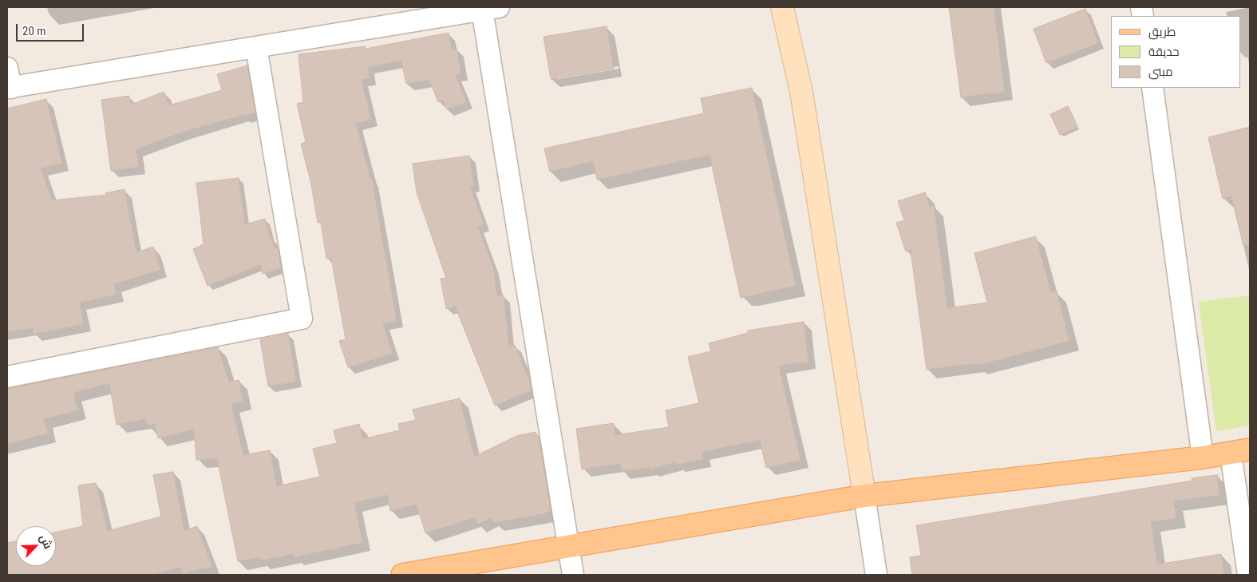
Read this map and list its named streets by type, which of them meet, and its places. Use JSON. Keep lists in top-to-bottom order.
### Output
{
  "legend": ["طريق", "حديقة", "مبنى"],
  "scale_bar": "20 m",
  "north": "top right"
}
